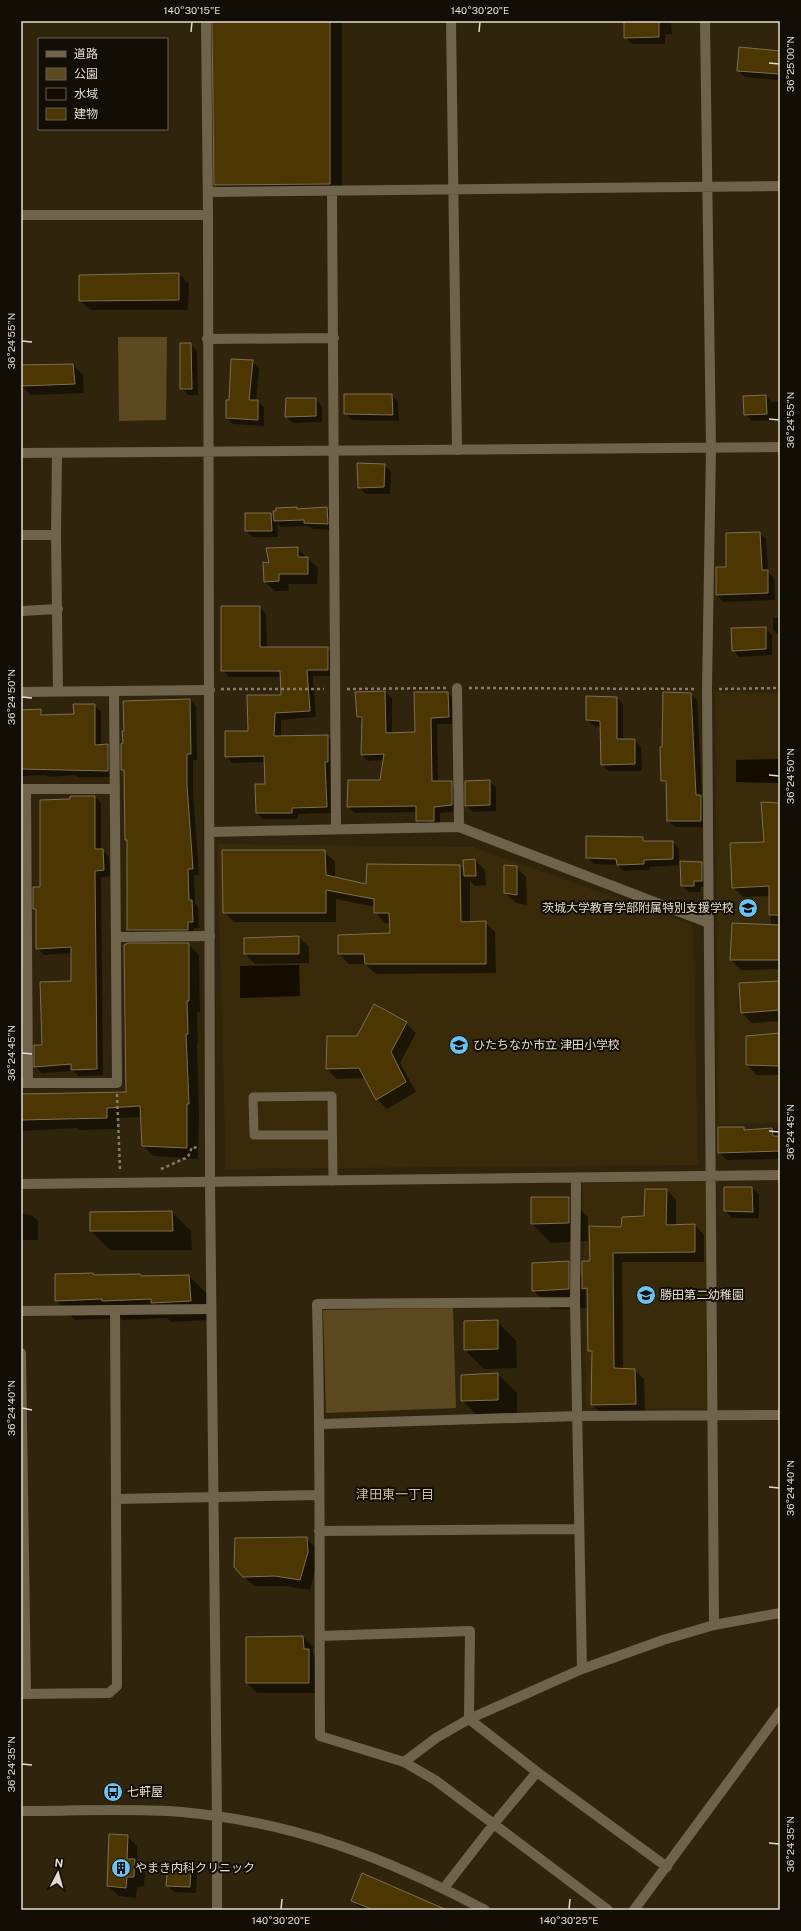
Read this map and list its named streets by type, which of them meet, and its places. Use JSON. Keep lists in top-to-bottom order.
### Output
{
  "districts": ["津田東一丁目"],
  "places": {
    "school or university": ["茨城大学教育学部附属特別支援学校", "ひたちなか市立 津田小学校", "勝田第二幼稚園"],
    "bus stop": ["七軒屋"],
    "building": ["やまき内科クリニック"]
  },
  "legend": [
    "道路",
    "公園",
    "水域",
    "建物"
  ],
  "north": "top",
  "coordinates": [
    "140°30'15\"E",
    "140°30'20\"E",
    "36°25'00\"N",
    "36°24'55\"N",
    "36°24'50\"N",
    "36°24'45\"N",
    "36°24'40\"N",
    "36°24'35\"N",
    "140°30'25\"E"
  ]
}
